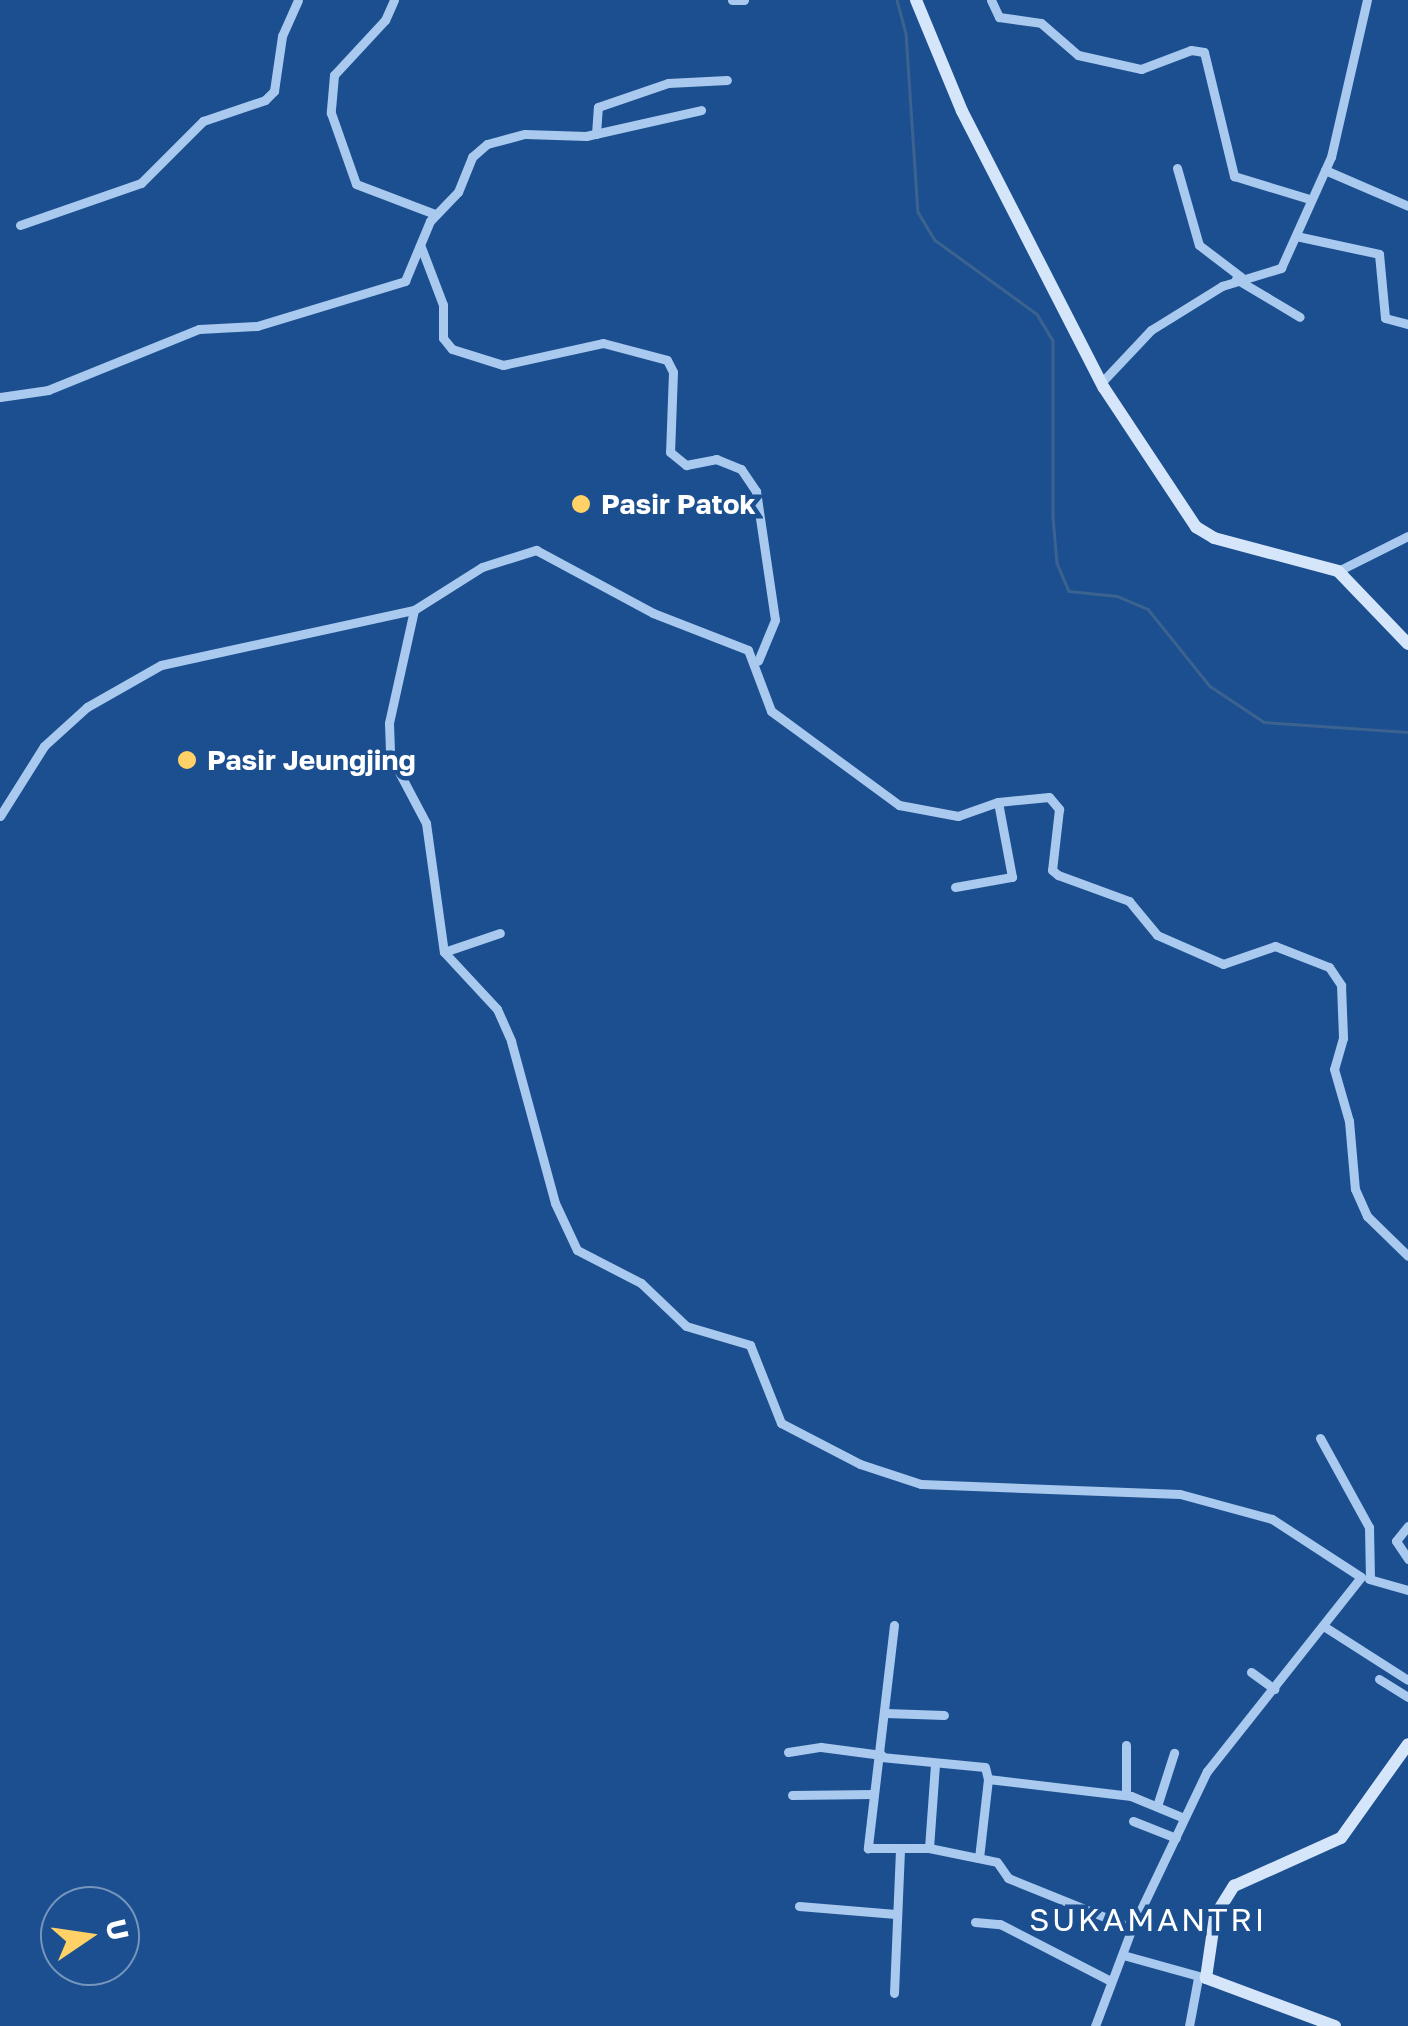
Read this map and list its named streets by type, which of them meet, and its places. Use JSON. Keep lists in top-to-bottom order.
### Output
{
  "districts": ["SUKAMANTRI"],
  "places": ["Pasir Patok", "Pasir Jeungjing"],
  "north": "right"
}
